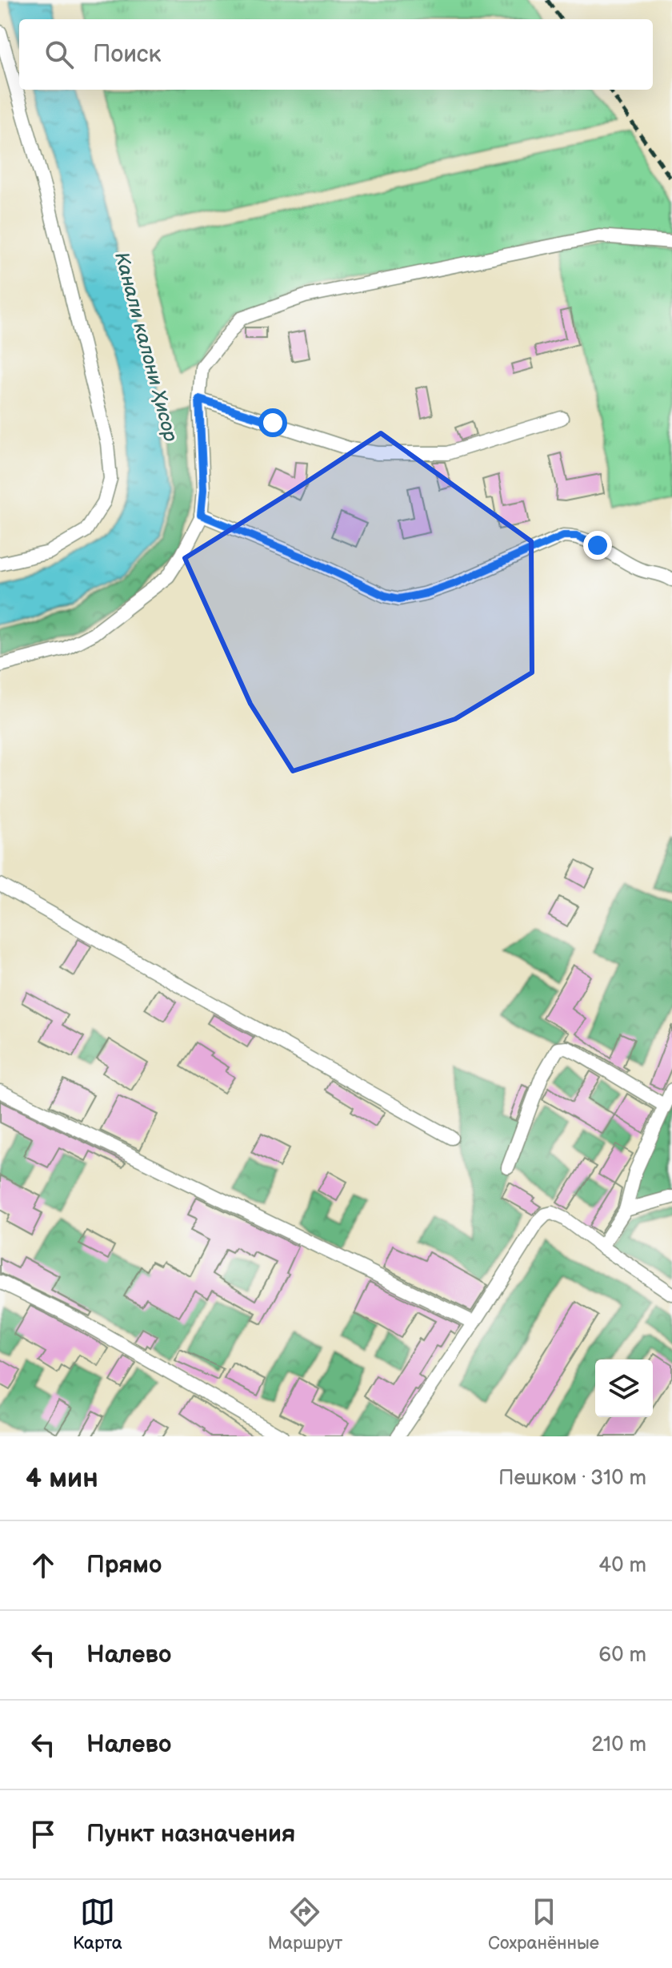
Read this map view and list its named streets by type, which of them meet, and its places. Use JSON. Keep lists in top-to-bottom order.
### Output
{
  "water": ["Канали калони Ҳисор"],
  "page": {
    "search": "Поиск",
    "heading": ["4 мин", "Пешком · 310 m"],
    "list": [
      ["Прямо", "40 m"],
      ["Налево", "60 m"],
      ["Налево", "210 m"],
      "Пункт назначения"
    ],
    "nav": ["Карта", "Маршрут", "Сохранённые"]
  }
}
